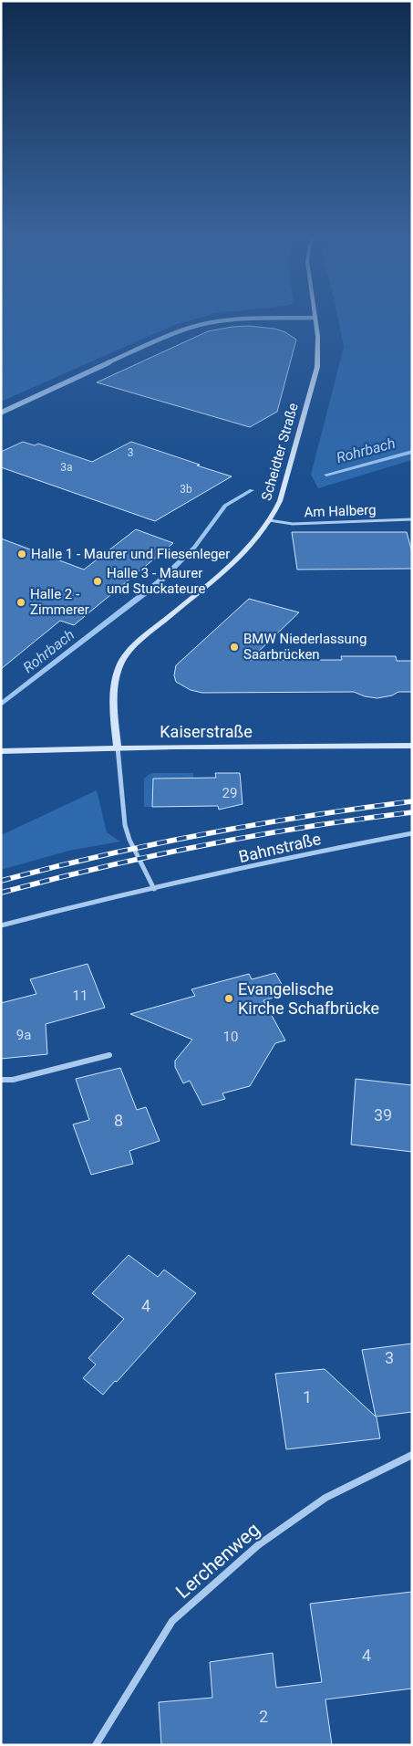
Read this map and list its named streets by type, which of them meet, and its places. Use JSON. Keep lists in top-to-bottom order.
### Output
{
  "streets": {
    "main road": ["Scheidter Straße", "Kaiserstraße"],
    "street": ["Am Halberg", "Bahnstraße", "Lerchenweg"]
  },
  "crossings": [
    ["Scheidter Straße", "Am Halberg"],
    ["Scheidter Straße", "Kaiserstraße"]
  ],
  "water": ["Rohrbach"],
  "places": [
    "Halle 1 - Maurer und Fliesenleger",
    "Halle 3 - Maurer und Stuckateure",
    "Halle 2 - Zimmerer",
    "BMW Niederlassung Saarbrücken",
    "Evangelische Kirche Schafbrücke"
  ],
  "house_numbers": [
    "3",
    "3a",
    "3b",
    "29",
    "11",
    "9a",
    "10",
    "39",
    "8",
    "4",
    "3",
    "1",
    "4",
    "2"
  ]
}
